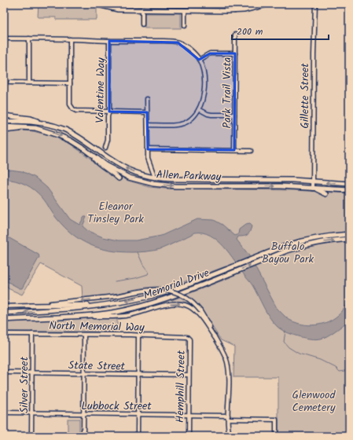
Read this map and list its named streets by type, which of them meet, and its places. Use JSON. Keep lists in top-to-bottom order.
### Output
{
  "streets": {
    "main road": ["Allen Parkway", "Memorial Drive"],
    "street": [
      "Valentine Way",
      "Park Trail Vista",
      "Gillette Street",
      "North Memorial Way",
      "State Street",
      "Silver Street",
      "Hemphill Street",
      "Lubbock Street"
    ]
  },
  "crossings": [
    ["Gillette Street", "Allen Parkway"],
    ["North Memorial Way", "Silver Street"],
    ["North Memorial Way", "Hemphill Street"],
    ["State Street", "Silver Street"],
    ["State Street", "Hemphill Street"],
    ["Silver Street", "Lubbock Street"],
    ["Hemphill Street", "Lubbock Street"]
  ],
  "parks": ["Eleanor Tinsley Park", "Buffalo Bayou Park", "Glenwood Cemetery"],
  "scale_bar": "200 m"
}
